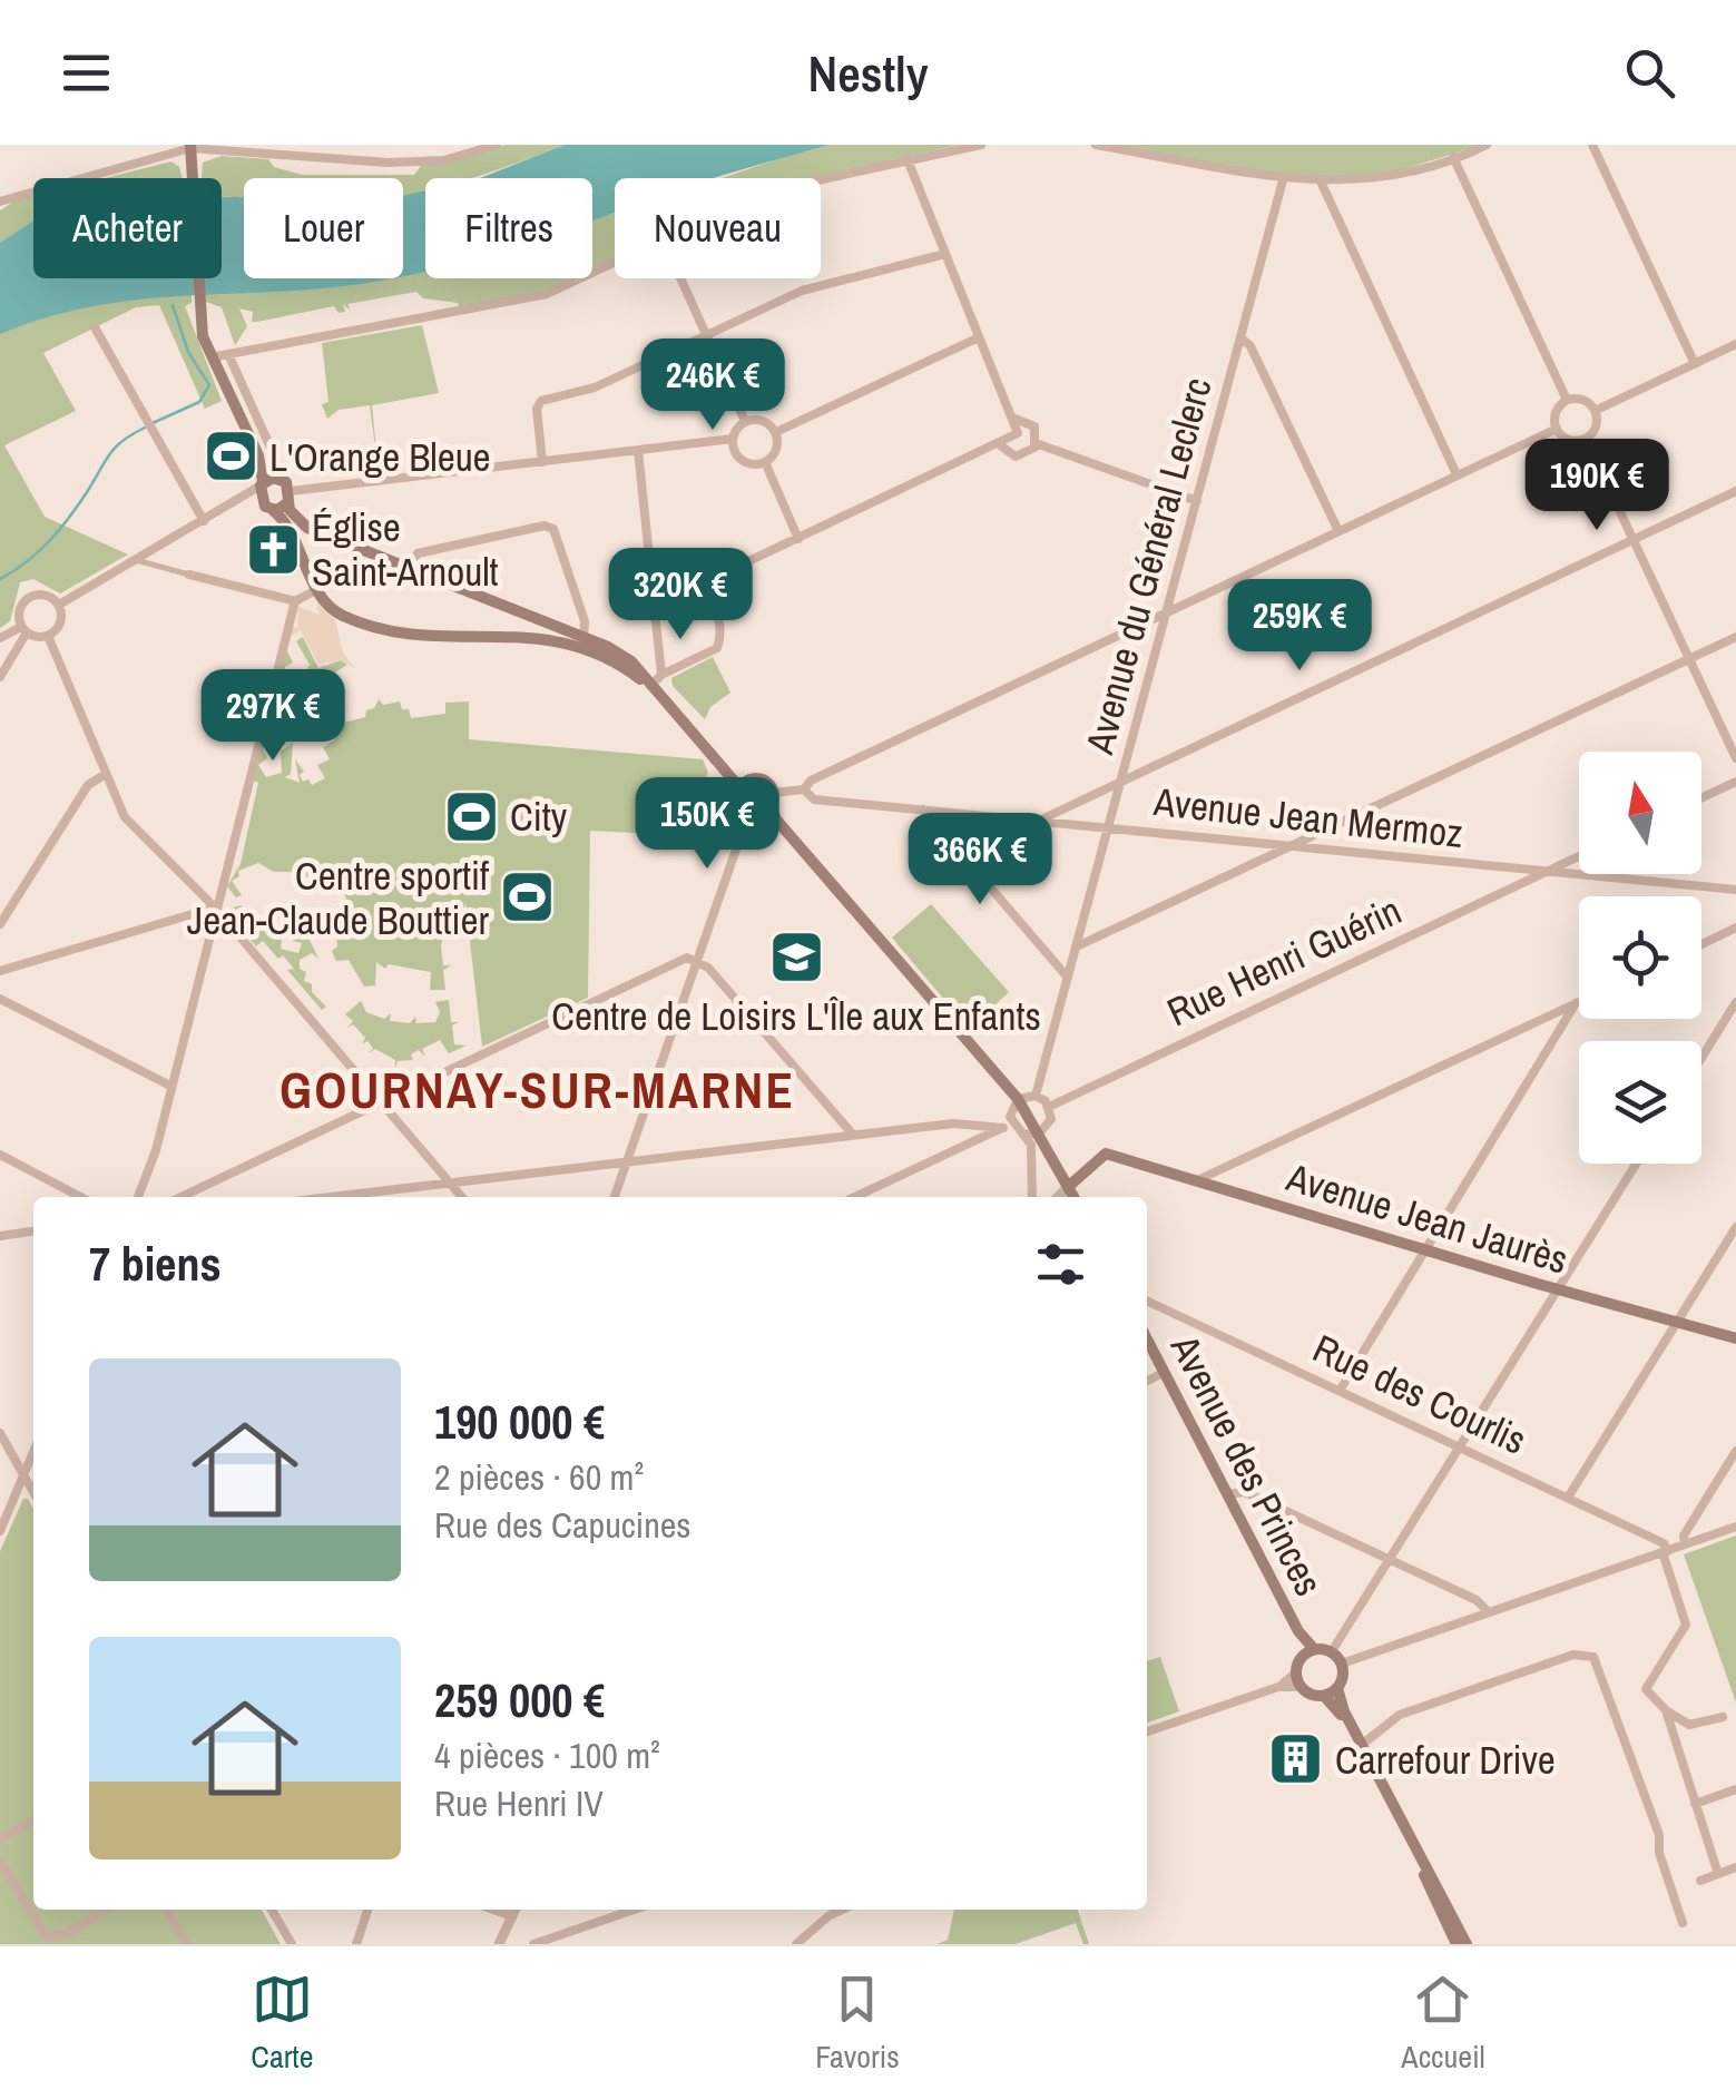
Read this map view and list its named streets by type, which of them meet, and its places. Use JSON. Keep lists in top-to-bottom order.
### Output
{
  "streets": {
    "main road": ["Avenue Jean Jaurès", "Avenue des Princes"],
    "street": [
      "Avenue du Général Leclerc",
      "Avenue Jean Mermoz",
      "Rue Henri Guérin",
      "Rue des Courlis"
    ]
  },
  "crossings": [
    ["Avenue du Général Leclerc", "Avenue Jean Mermoz"],
    ["Avenue Jean Mermoz", "Rue Henri Guérin"]
  ],
  "districts": ["GOURNAY-SUR-MARNE"],
  "places": {
    "sports": ["L'Orange Bleue", "City", "Centre sportif Jean-Claude Bouttier"],
    "church": ["Église Saint-Arnoult"],
    "school or university": ["Centre de Loisirs L'Île aux Enfants"],
    "building": ["Carrefour Drive"]
  },
  "north": "top",
  "page": {
    "header": "Nestly",
    "chip": [
      "Acheter",
      "Louer",
      "Filtres",
      "Nouveau"
    ],
    "price": [
      "246K €",
      "190K €",
      "320K €",
      "259K €",
      "297K €",
      "150K €",
      "366K €"
    ],
    "heading": "7 biens",
    "list": [
      {
        "name": "190 000 €",
        "note": "2 pièces · 60 m² · Rue des Capucines"
      },
      {
        "name": "259 000 €",
        "note": "4 pièces · 100 m² · Rue Henri IV"
      }
    ],
    "tabs": ["Carte", "Favoris", "Accueil"]
  }
}
